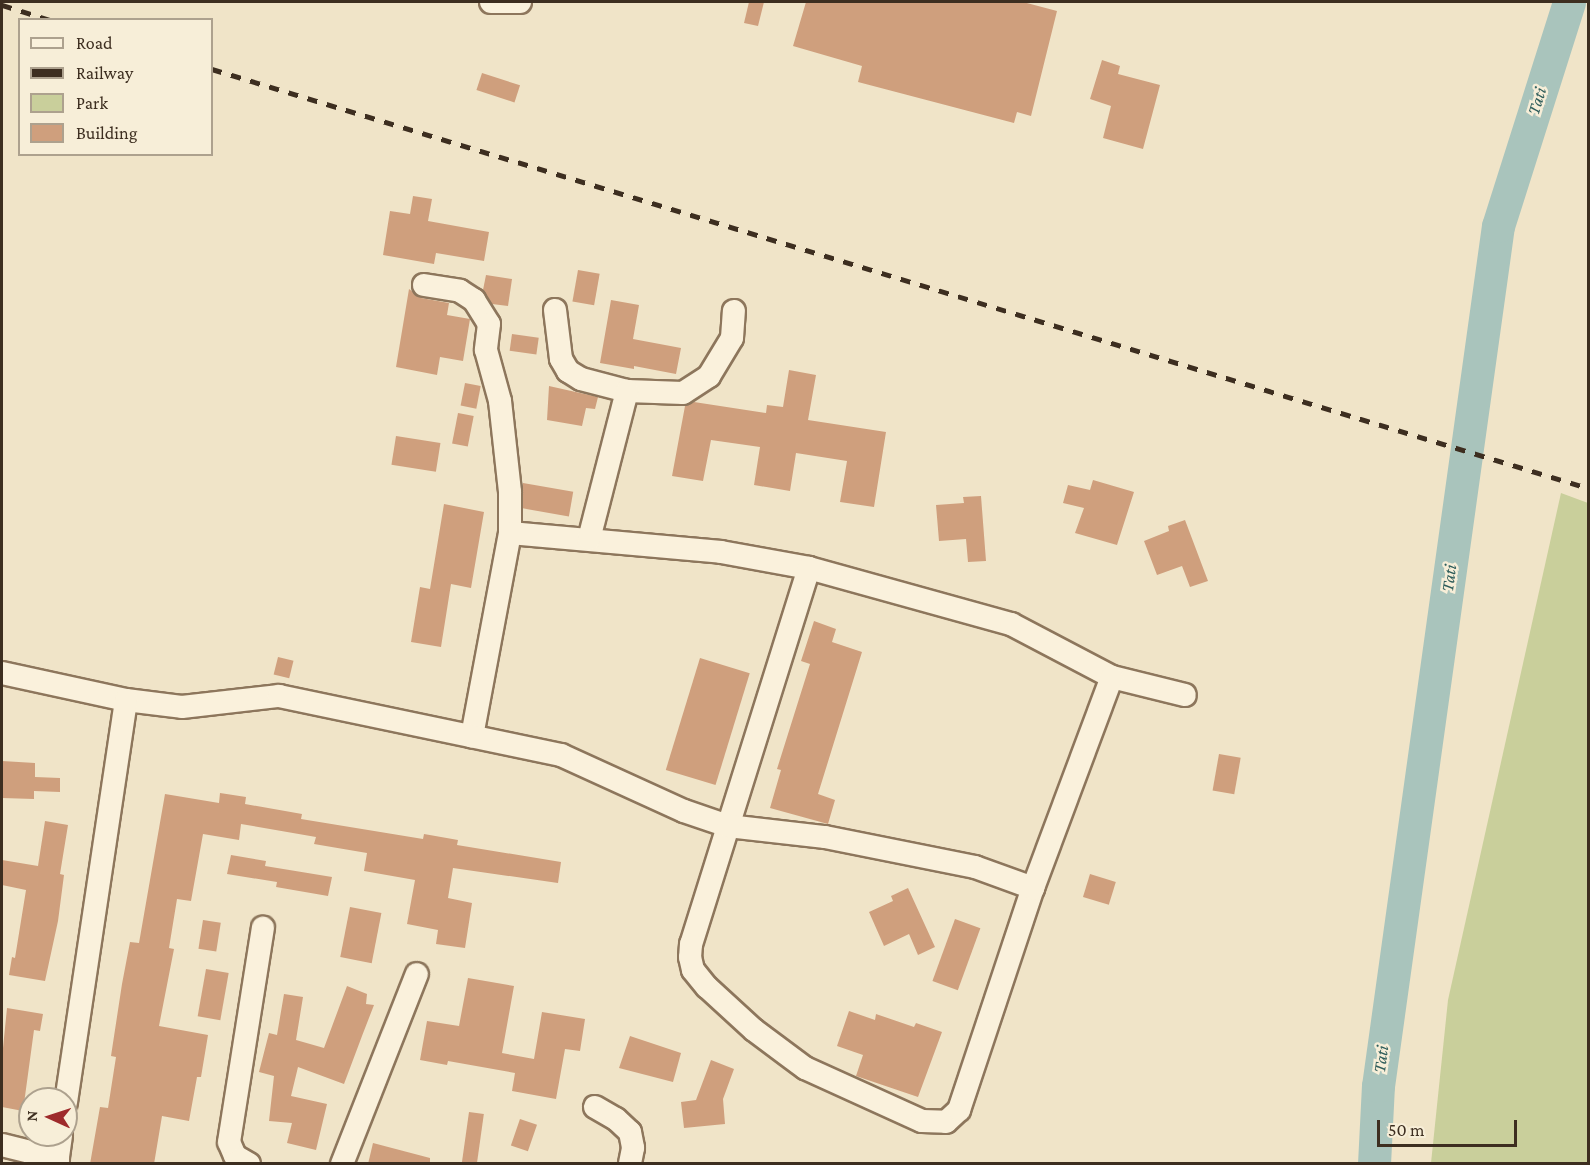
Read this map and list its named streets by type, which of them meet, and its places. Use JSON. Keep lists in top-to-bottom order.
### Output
{
  "water": ["Tati"],
  "legend": [
    "Road",
    "Railway",
    "Park",
    "Building"
  ],
  "scale_bar": "50 m",
  "north": "left"
}
